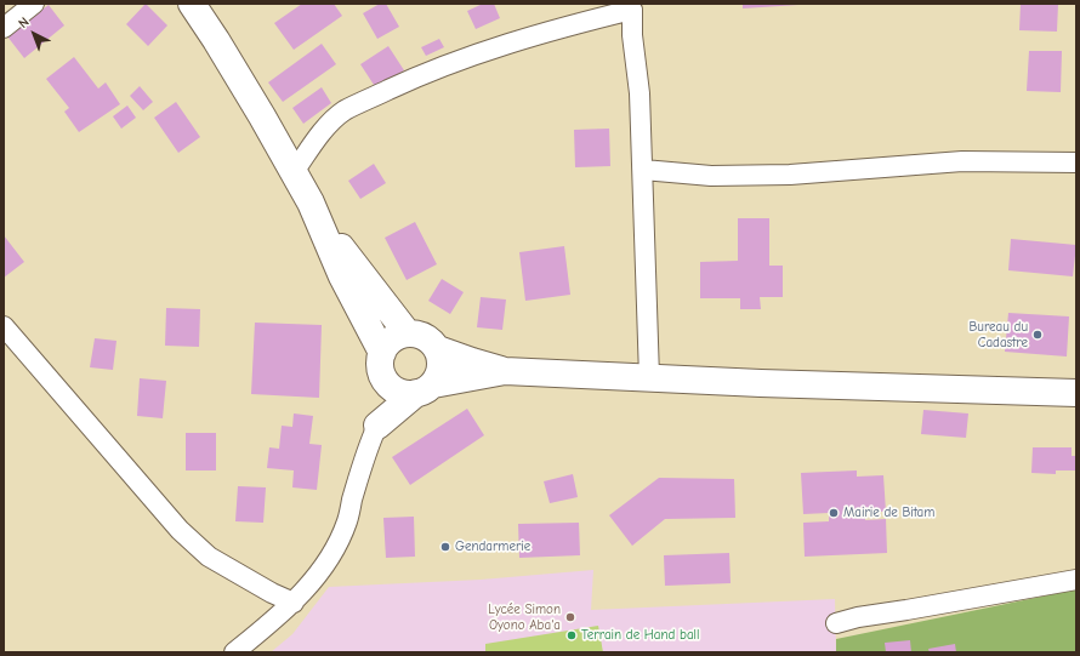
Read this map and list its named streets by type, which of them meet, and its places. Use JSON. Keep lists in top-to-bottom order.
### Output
{
  "places": [
    "Bureau du Cadastre",
    "Mairie de Bitam",
    "Gendarmerie",
    "Lycée Simon Oyono Aba'a",
    "Terrain de Hand ball"
  ],
  "north": "top left"
}
